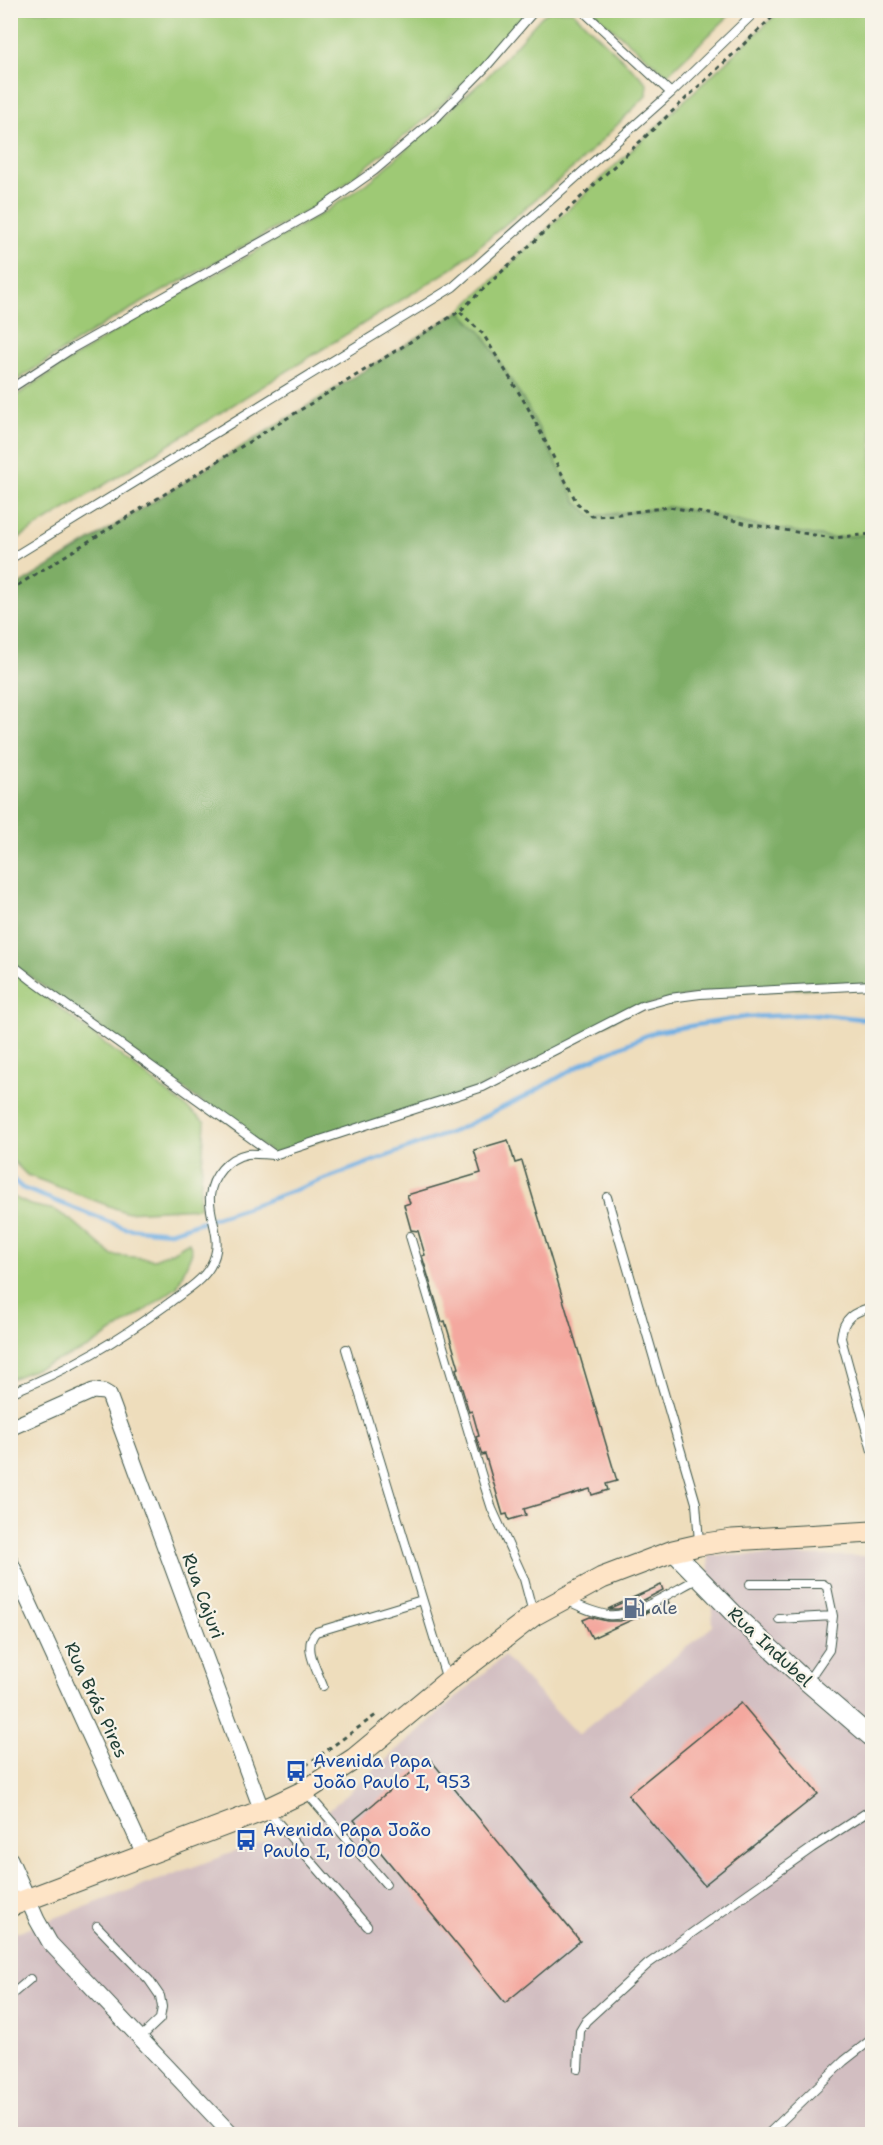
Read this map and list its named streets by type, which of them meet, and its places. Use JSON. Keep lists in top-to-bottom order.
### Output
{
  "streets": {
    "street": ["Rua Cajuri", "Rua Indubel", "Rua Brás Pires"]
  },
  "places": {
    "fuel station": ["ale"],
    "bus stop": ["Avenida Papa João Paulo I, 953", "Avenida Papa João Paulo I, 1000"]
  }
}
